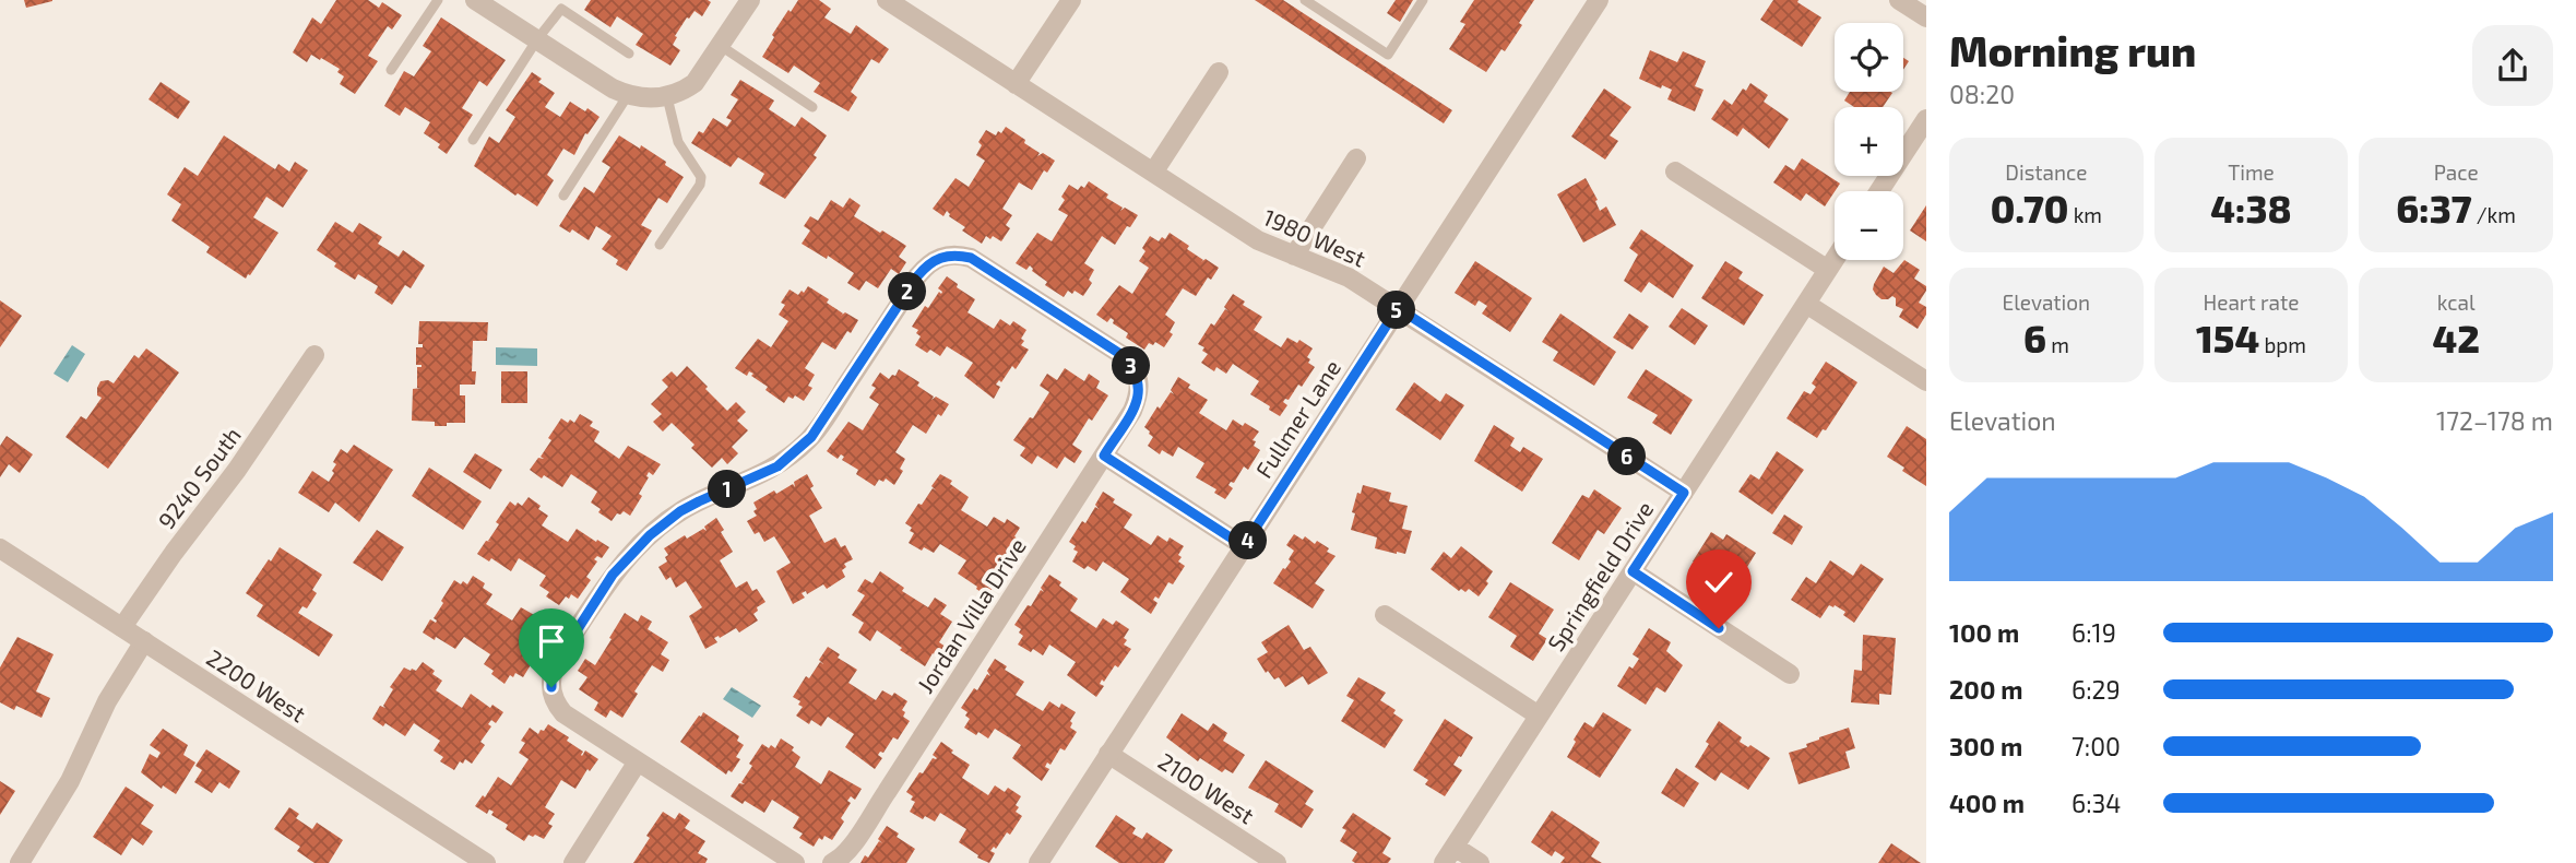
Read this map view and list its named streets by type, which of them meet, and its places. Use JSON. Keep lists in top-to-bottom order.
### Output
{
  "streets": {
    "street": [
      "1980 West",
      "Fullmer Lane",
      "9240 South",
      "Springfield Drive",
      "Jordan Villa Drive",
      "2200 West",
      "2100 West"
    ]
  },
  "crossings": [
    ["1980 West", "Fullmer Lane"],
    ["1980 West", "Springfield Drive"],
    ["Fullmer Lane", "2100 West"],
    ["9240 South", "2200 West"]
  ],
  "page": {
    "heading": ["Morning run", "08:20"],
    "map_buttons": ["+", "−"],
    "stats": [
      ["Distance", "0.70 km"],
      ["Time", "4:38"],
      ["Pace", "6:37 /km"],
      ["Elevation", "6 m"],
      ["Heart rate", "154 bpm"],
      ["kcal", "42"]
    ],
    "pins": [
      "2",
      "5",
      "3",
      "6",
      "1",
      "4"
    ],
    "chart": ["Elevation", "172–178 m"],
    "list": [
      {
        "name": "100 m",
        "note": "6:19"
      },
      {
        "name": "200 m",
        "note": "6:29"
      },
      {
        "name": "300 m",
        "note": "7:00"
      },
      {
        "name": "400 m",
        "note": "6:34"
      }
    ]
  }
}
